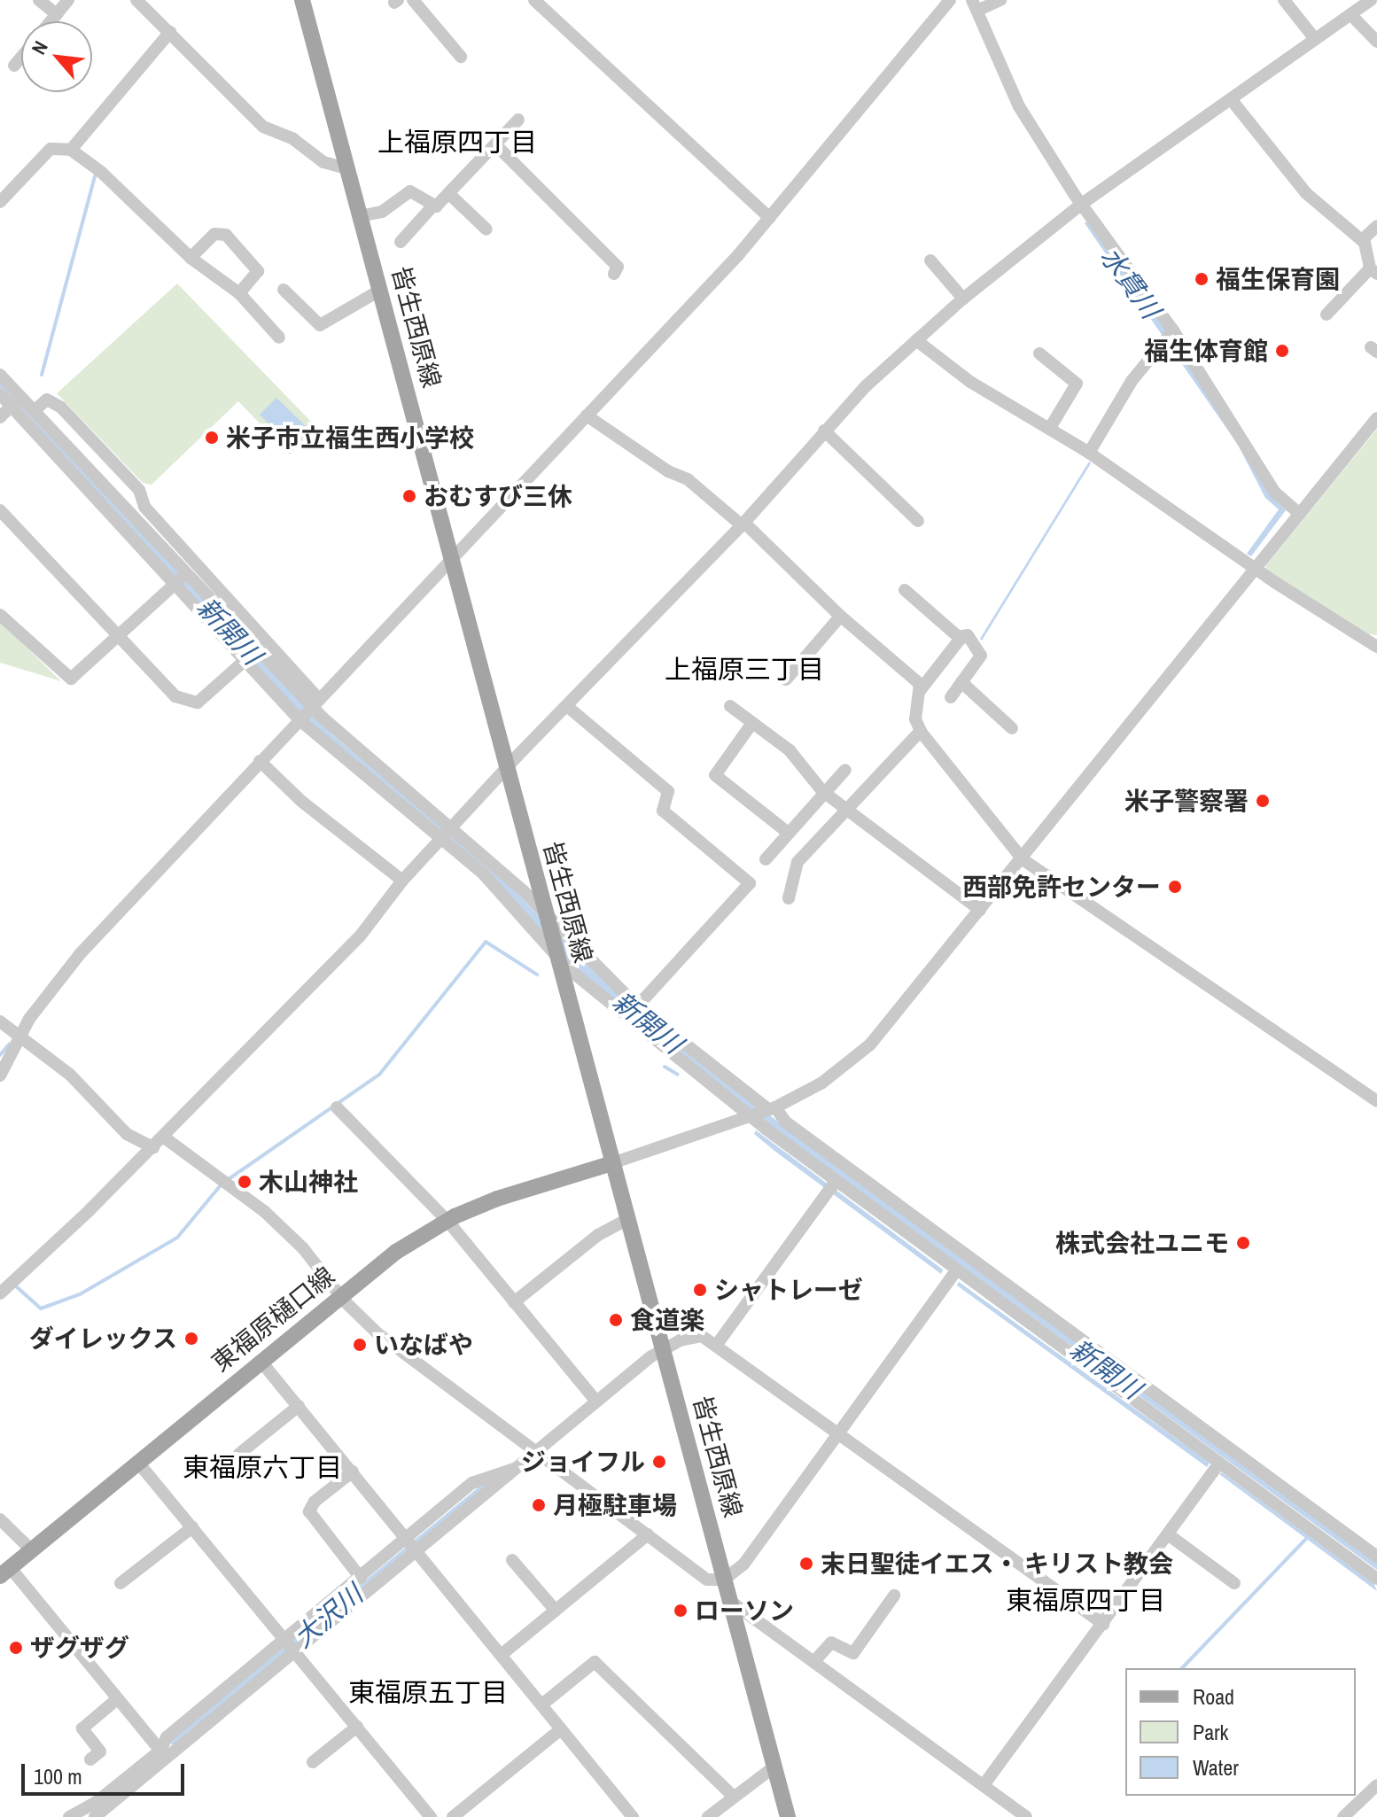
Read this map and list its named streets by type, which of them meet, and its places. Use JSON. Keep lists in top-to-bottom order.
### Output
{
  "streets": {
    "main road": ["皆生西原線", "東福原樋口線"]
  },
  "crossings": [
    ["皆生西原線", "東福原樋口線"]
  ],
  "districts": [
    "上福原四丁目",
    "上福原三丁目",
    "東福原六丁目",
    "東福原四丁目",
    "東福原五丁目"
  ],
  "water": ["水貫川", "新開川", "大沢川"],
  "places": [
    "福生保育園",
    "福生体育館",
    "米子市立福生西小学校",
    "おむすび三休",
    "米子警察署",
    "西部免許センター",
    "木山神社",
    "株式会社ユニモ",
    "シャトレーゼ",
    "食道楽",
    "ダイレックス",
    "いなばや",
    "ジョイフル",
    "月極駐車場",
    "末日聖徒イエス・ キリスト教会",
    "ローソン",
    "ザグザグ"
  ],
  "legend": ["Road", "Park", "Water"],
  "scale_bar": "100 m",
  "north": "top left"
}
